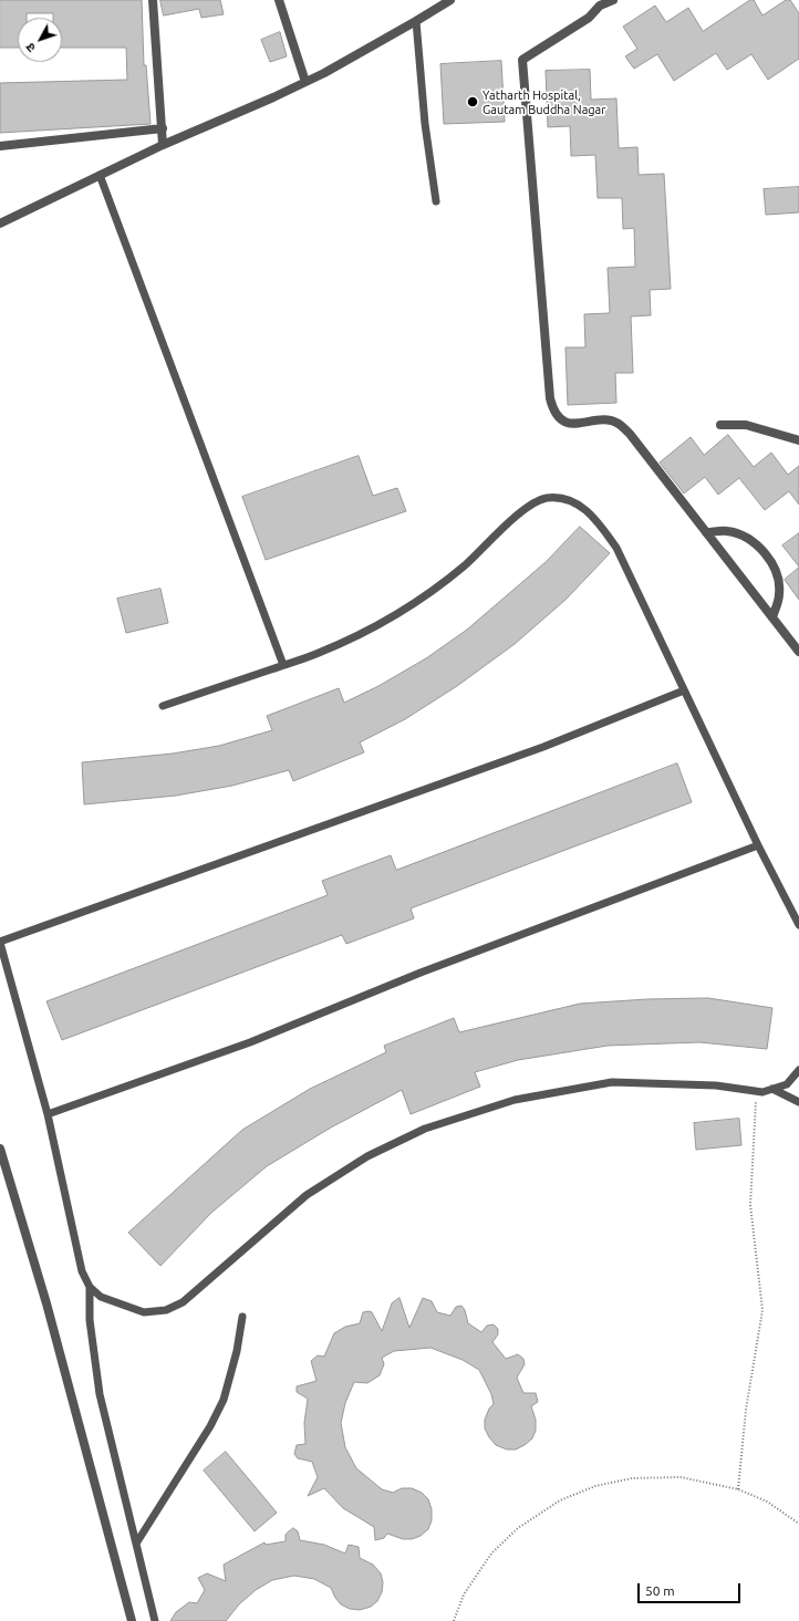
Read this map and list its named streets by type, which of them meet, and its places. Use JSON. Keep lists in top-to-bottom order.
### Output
{
  "places": ["Yatharth Hospital, Gautam Buddha Nagar"],
  "scale_bar": "50 m",
  "north": "bottom left"
}
